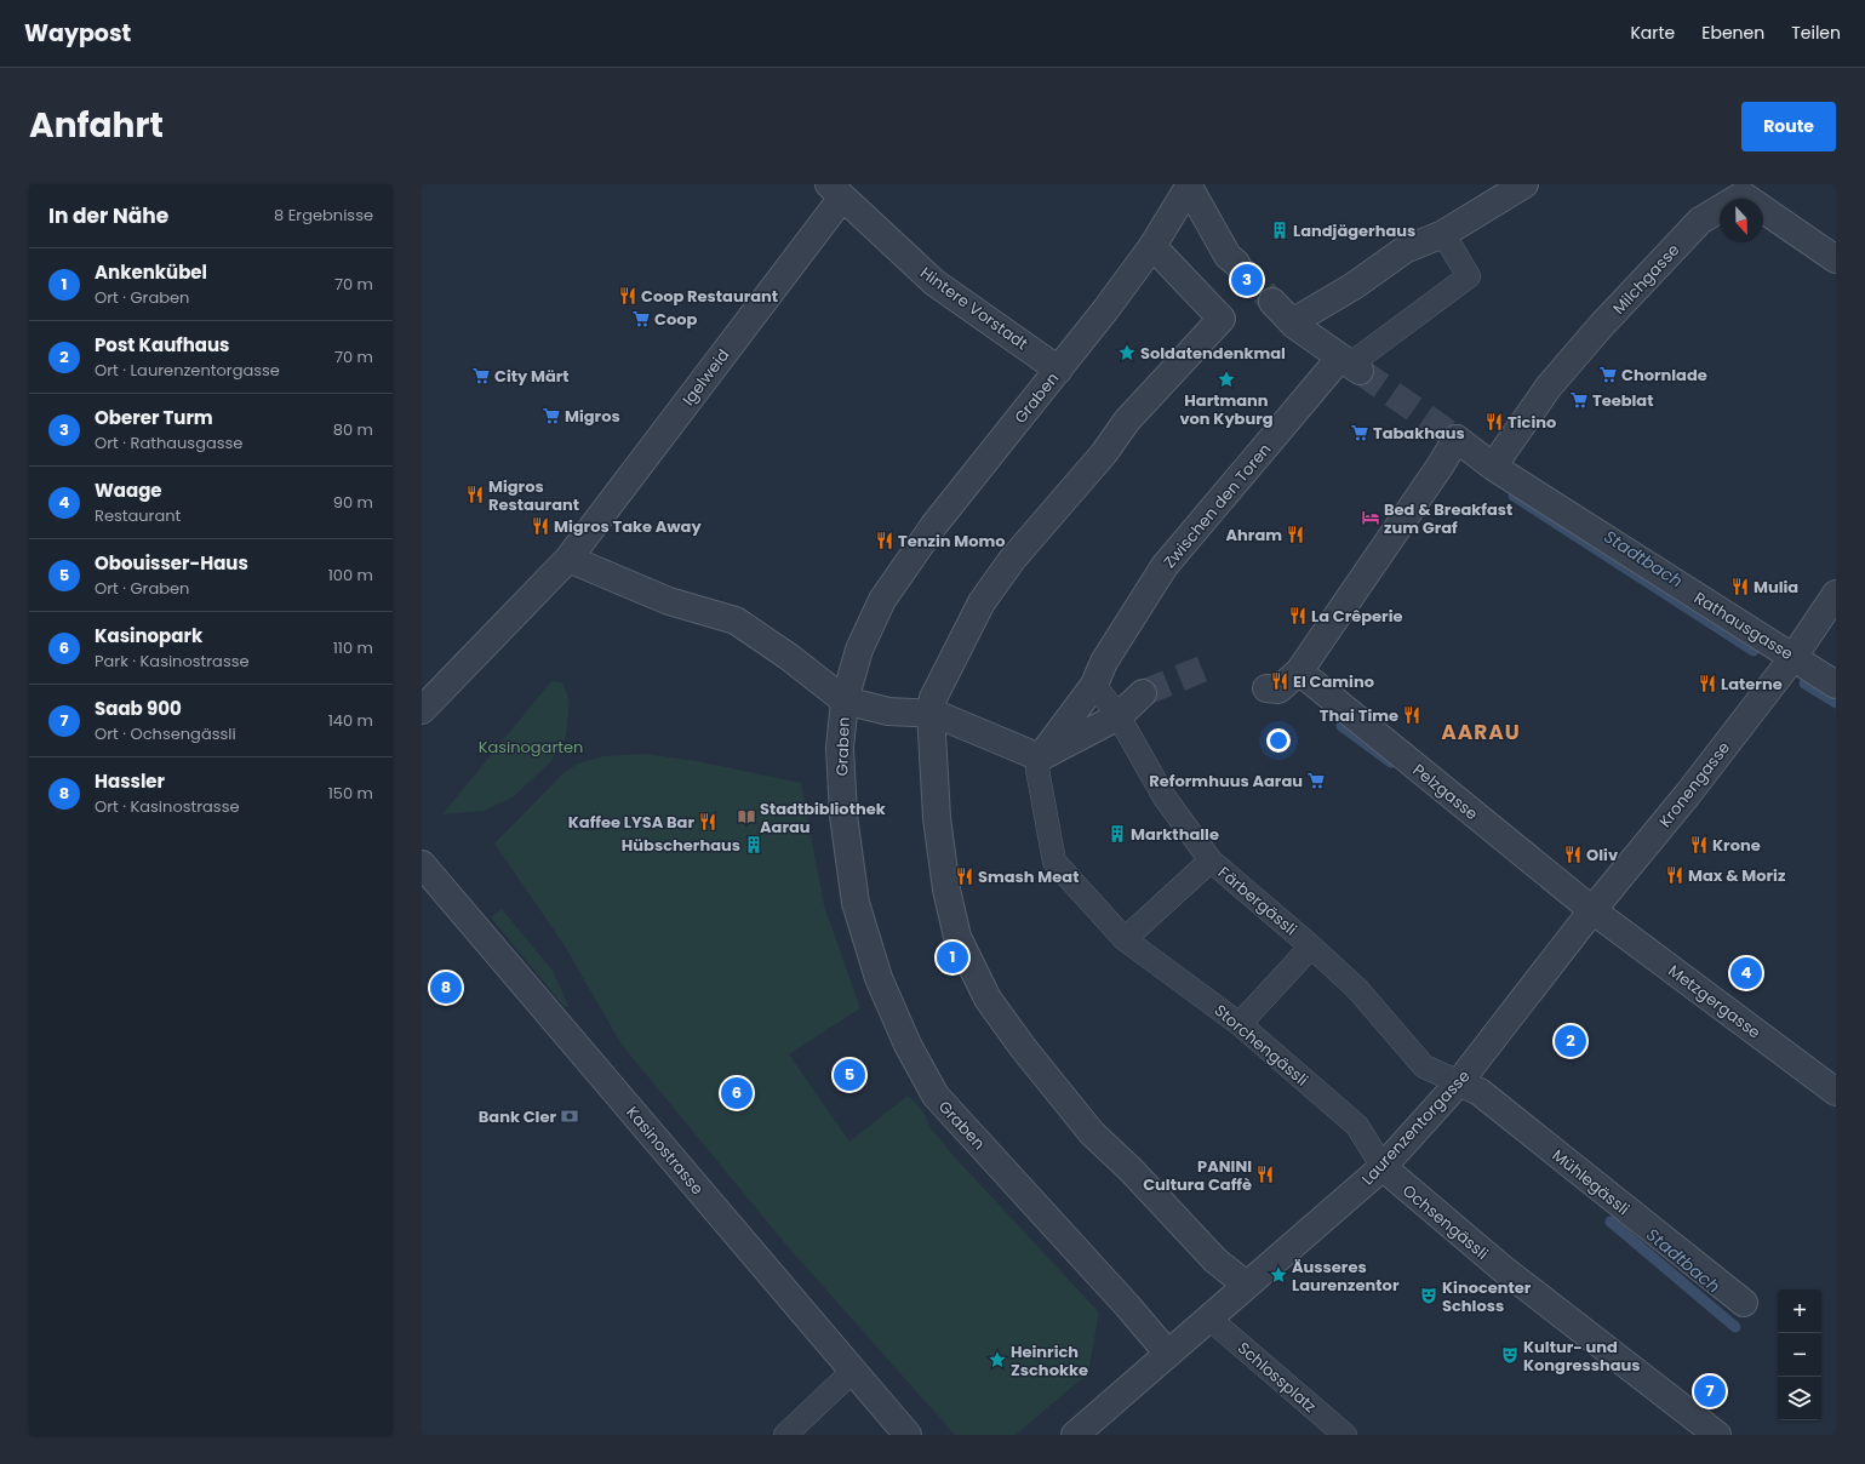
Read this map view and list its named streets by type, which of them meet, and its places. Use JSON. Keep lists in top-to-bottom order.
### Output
{
  "streets": {
    "street": [
      "Milchgasse",
      "Hintere Vorstadt",
      "Igelweid",
      "Graben",
      "Zwischen den Toren",
      "Rathausgasse",
      "Kronengasse",
      "Pelzgasse",
      "Metzgergasse",
      "Laurenzentorgasse",
      "Kasinostrasse",
      "Mühlegässli",
      "Ochsengässli"
    ],
    "lane": ["Färbergässli", "Storchengässli", "Schlossplatz"]
  },
  "crossings": [
    ["Milchgasse", "Rathausgasse"],
    ["Hintere Vorstadt", "Igelweid"],
    ["Hintere Vorstadt", "Graben"],
    ["Graben", "Laurenzentorgasse"],
    ["Zwischen den Toren", "Färbergässli"],
    ["Zwischen den Toren", "Storchengässli"],
    ["Rathausgasse", "Kronengasse"],
    ["Rathausgasse", "Pelzgasse"],
    ["Kronengasse", "Pelzgasse"],
    ["Kronengasse", "Metzgergasse"],
    ["Kronengasse", "Laurenzentorgasse"],
    ["Pelzgasse", "Metzgergasse"],
    ["Pelzgasse", "Laurenzentorgasse"],
    ["Färbergässli", "Laurenzentorgasse"],
    ["Färbergässli", "Mühlegässli"],
    ["Metzgergasse", "Laurenzentorgasse"],
    ["Storchengässli", "Laurenzentorgasse"],
    ["Storchengässli", "Ochsengässli"],
    ["Laurenzentorgasse", "Mühlegässli"],
    ["Laurenzentorgasse", "Ochsengässli"],
    ["Laurenzentorgasse", "Schlossplatz"]
  ],
  "districts": ["AARAU"],
  "water": ["Stadtbach"],
  "parks": ["Kasinogarten"],
  "places": {
    "building": ["Landjägerhaus", "Markthalle", "Hübscherhaus"],
    "restaurant": [
      "Coop Restaurant",
      "Ticino",
      "Migros Restaurant",
      "Migros Take Away",
      "Ahram",
      "Tenzin Momo",
      "Mulia",
      "La Crêperie",
      "El Camino",
      "Laterne",
      "Thai Time",
      "Kaffee LYSA Bar",
      "Krone",
      "Oliv",
      "Max & Moriz",
      "Smash Meat",
      "PANINI Cultura Caffè"
    ],
    "supermarket": [
      "Coop",
      "Chornlade",
      "City Märt",
      "Teeblat",
      "Migros",
      "Tabakhaus",
      "Reformhuus Aarau"
    ],
    "place": [
      "Soldatendenkmal",
      "Hartmann von Kyburg",
      "Äusseres Laurenzentor",
      "Heinrich Zschokke"
    ],
    "hotel": ["Bed & Breakfast zum Graf"],
    "library": ["Stadtbibliothek Aarau"],
    "bank": ["Bank Cler"],
    "theatre": ["Kinocenter Schloss", "Kultur- und Kongresshaus"]
  },
  "north": "bottom",
  "page": {
    "header": "Waypost",
    "nav": ["Karte", "Ebenen", "Teilen"],
    "title": "Anfahrt",
    "buttons": "Route",
    "heading": ["In der Nähe", "8 Ergebnisse"],
    "list": [
      {
        "mark": "1",
        "name": "Ankenkübel",
        "note": "Ort · Graben",
        "value": "70 m"
      },
      {
        "mark": "2",
        "name": "Post Kaufhaus",
        "note": "Ort · Laurenzentorgasse",
        "value": "70 m"
      },
      {
        "mark": "3",
        "name": "Oberer Turm",
        "note": "Ort · Rathausgasse",
        "value": "80 m"
      },
      {
        "mark": "4",
        "name": "Waage",
        "note": "Restaurant",
        "value": "90 m"
      },
      {
        "mark": "5",
        "name": "Obouisser-Haus",
        "note": "Ort · Graben",
        "value": "100 m"
      },
      {
        "mark": "6",
        "name": "Kasinopark",
        "note": "Park · Kasinostrasse",
        "value": "110 m"
      },
      {
        "mark": "7",
        "name": "Saab 900",
        "note": "Ort · Ochsengässli",
        "value": "140 m"
      },
      {
        "mark": "8",
        "name": "Hassler",
        "note": "Ort · Kasinostrasse",
        "value": "150 m"
      }
    ],
    "pins": [
      "3",
      "1",
      "4",
      "8",
      "2",
      "5",
      "6",
      "7"
    ],
    "map_buttons": ["+", "−"]
  }
}
